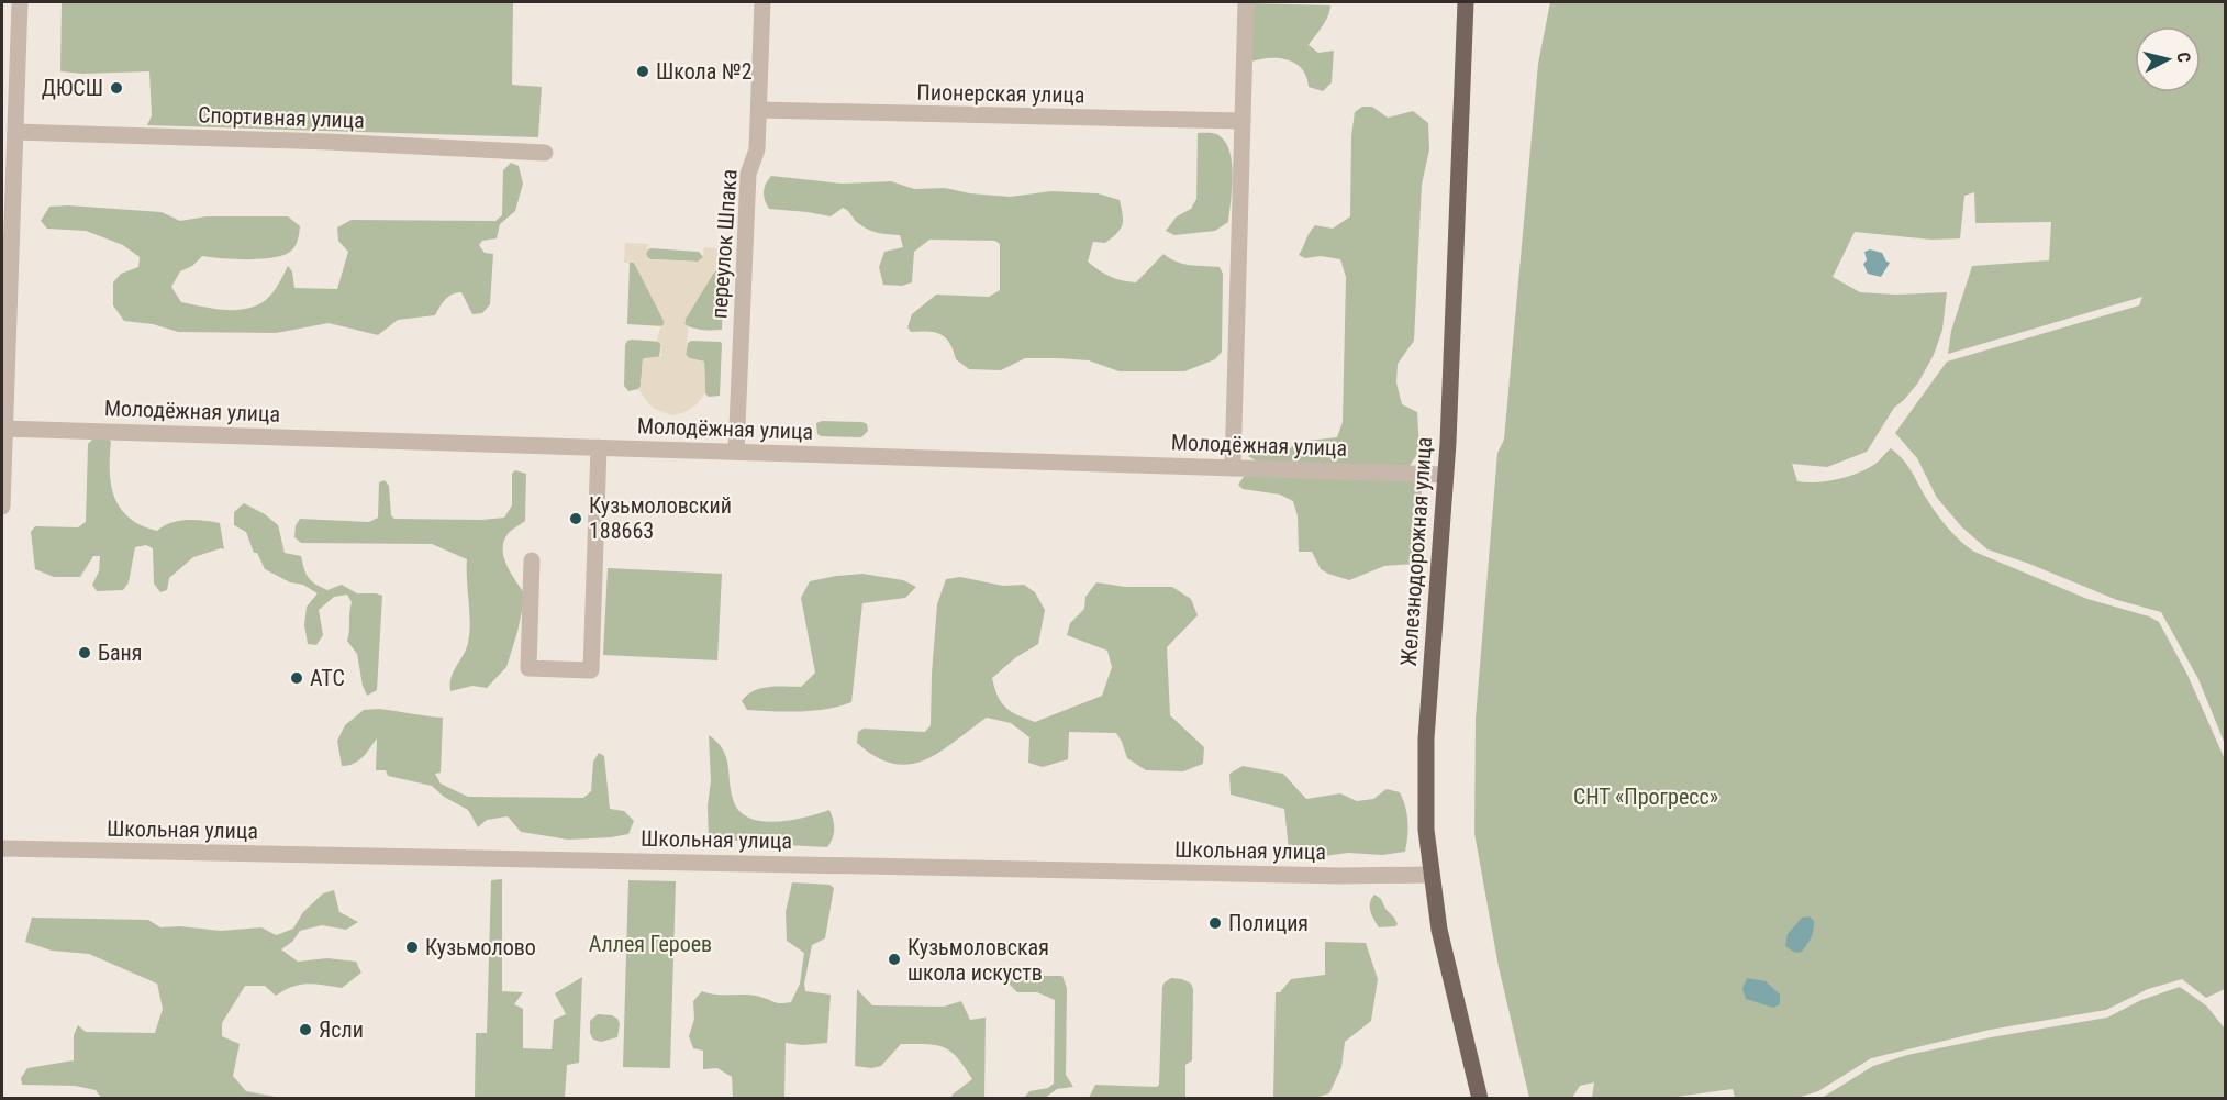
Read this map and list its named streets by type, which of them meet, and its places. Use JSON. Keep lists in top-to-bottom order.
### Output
{
  "streets": {
    "main road": ["Железнодорожная улица"],
    "street": [
      "Пионерская улица",
      "Спортивная улица",
      "переулок Шпака",
      "Молодёжная улица",
      "Школьная улица"
    ]
  },
  "crossings": [
    ["Пионерская улица", "переулок Шпака"],
    ["переулок Шпака", "Молодёжная улица"],
    ["Молодёжная улица", "Железнодорожная улица"],
    ["Железнодорожная улица", "Школьная улица"]
  ],
  "parks": ["СНТ «Прогресс»", "Аллея Героев"],
  "places": [
    "Школа №2",
    "ДЮСШ",
    "Кузьмоловский 188663",
    "Баня",
    "АТС",
    "Полиция",
    "Кузьмолово",
    "Кузьмоловская школа искуств",
    "Ясли"
  ],
  "north": "right"
}
